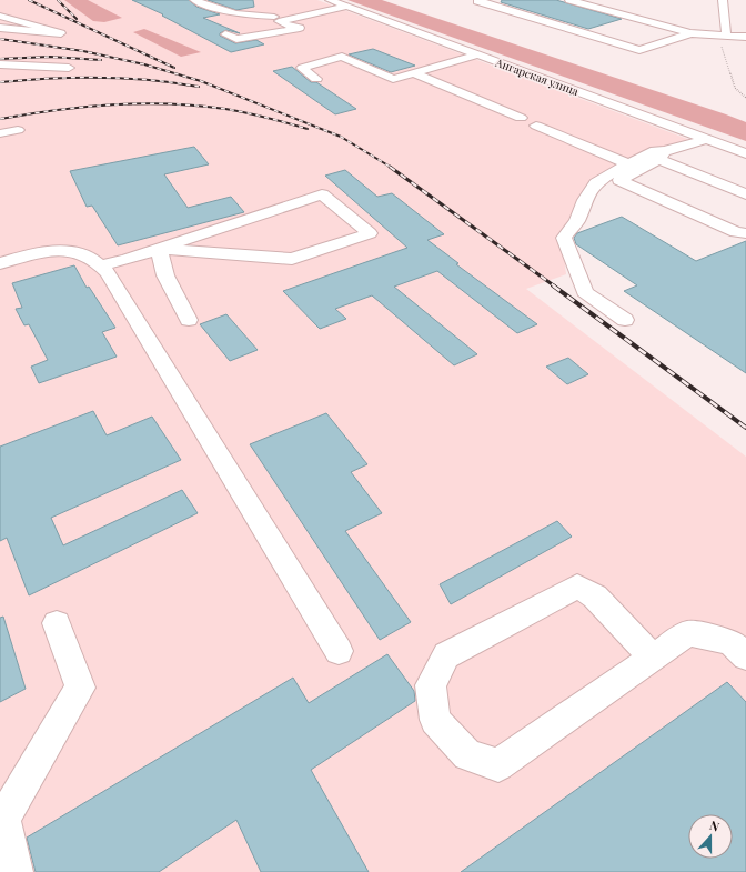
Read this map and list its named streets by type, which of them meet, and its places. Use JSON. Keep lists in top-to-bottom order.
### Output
{
  "streets": {
    "street": ["Ангарская улица"]
  },
  "north": "top"
}
